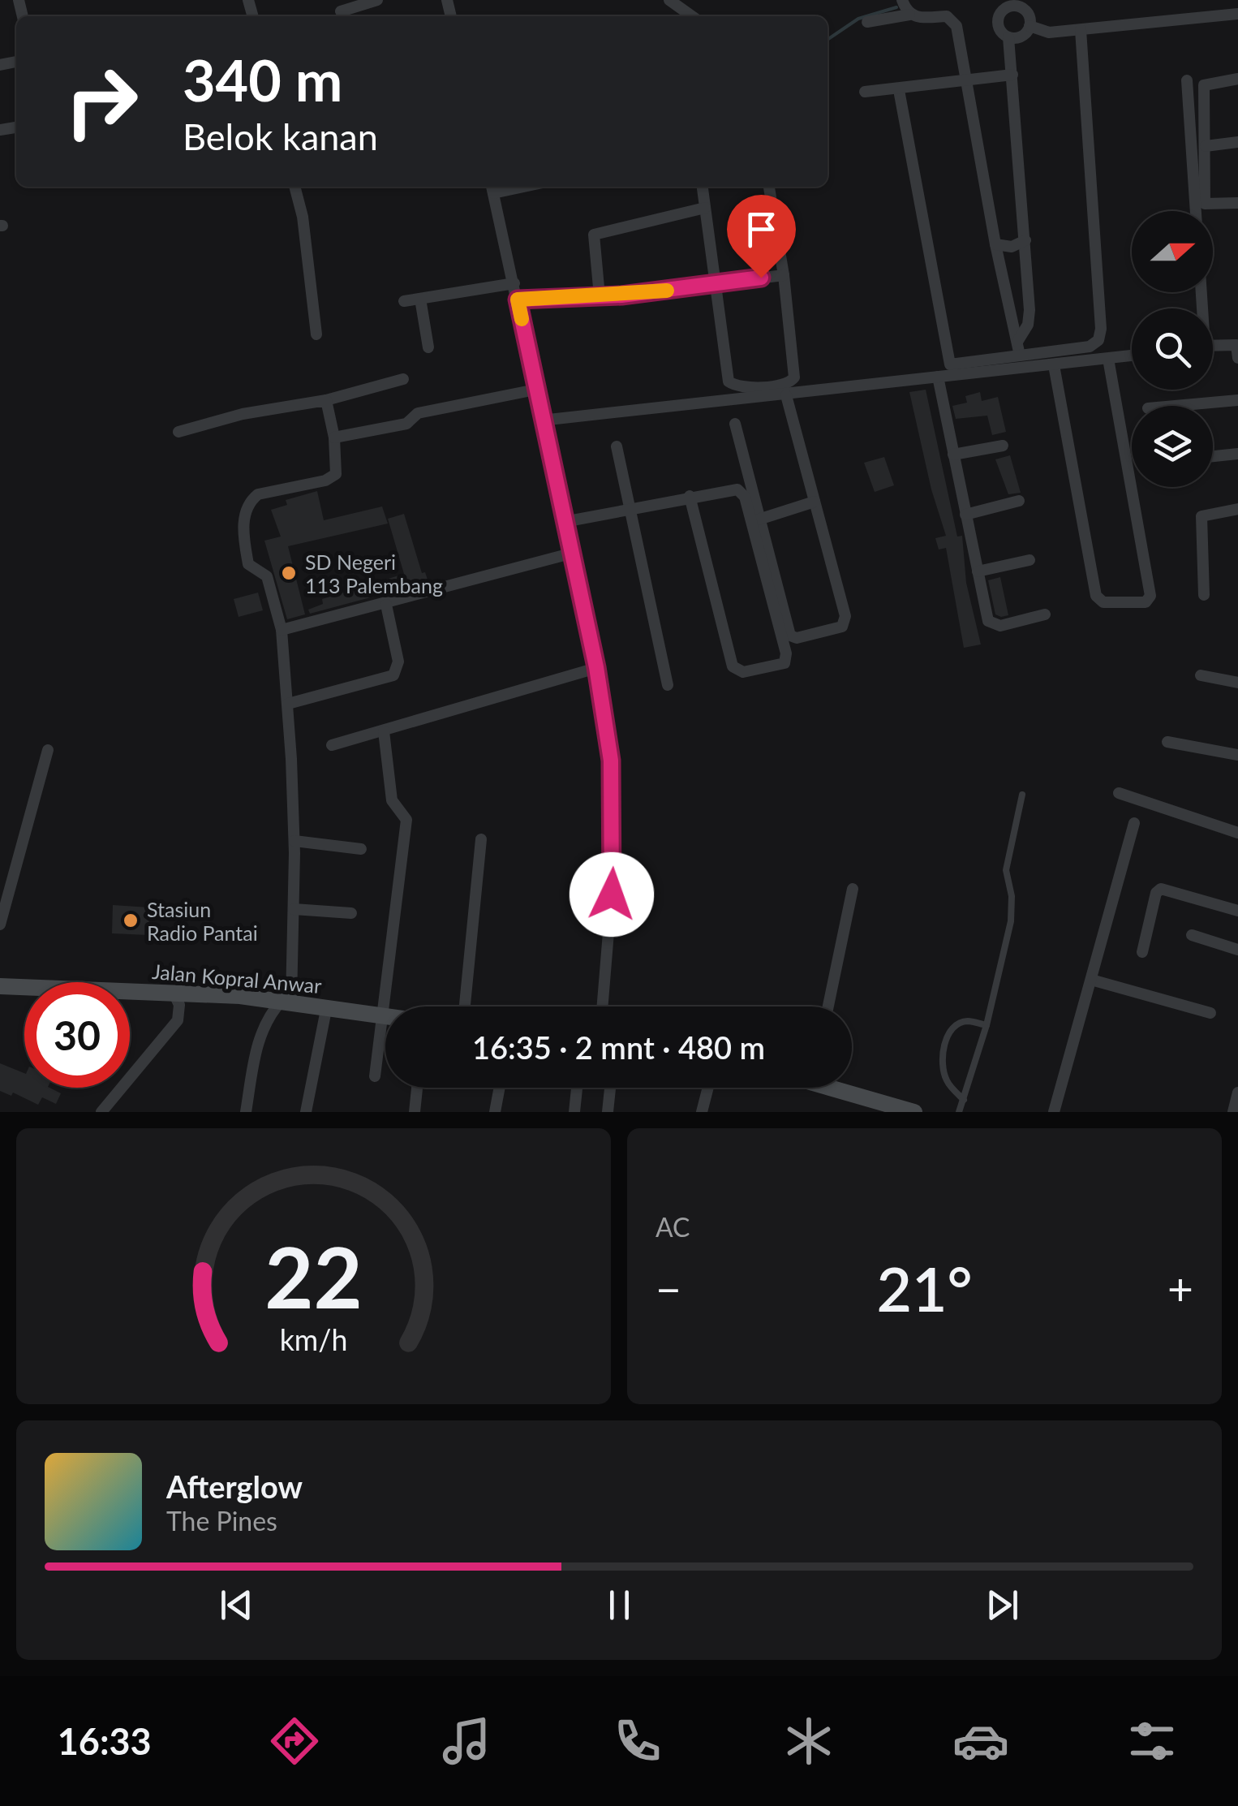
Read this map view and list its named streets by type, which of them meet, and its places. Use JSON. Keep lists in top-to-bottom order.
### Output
{
  "streets": {
    "street": ["Jalan Kopral Anwar"]
  },
  "places": ["SD Negeri 113 Palembang", "Stasiun Radio Pantai"],
  "north": "right",
  "page": {
    "turn": ["340 m", "Belok kanan"],
    "limit": "30",
    "trip": "16:35 · 2 mnt · 480 m",
    "tile": "AC",
    "heat": ["−", "21°", "+"],
    "song": ["Afterglow", "The Pines"],
    "tabs": "16:33",
    "gauge": ["22", "km/h"]
  }
}
